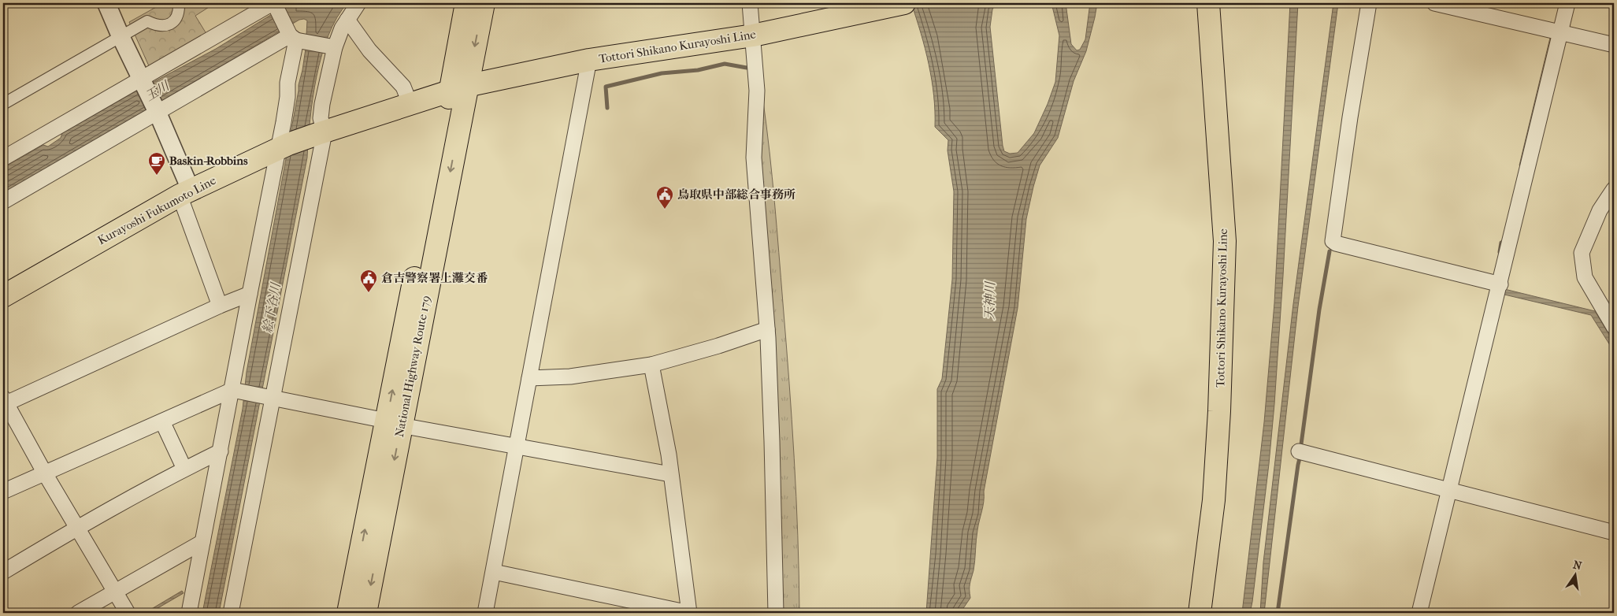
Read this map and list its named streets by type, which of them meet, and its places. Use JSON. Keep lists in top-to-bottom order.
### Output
{
  "streets": {
    "main road": ["Tottori Shikano Kurayoshi Line", "Kurayoshi Fukumoto Line", "National Highway Route 179"]
  },
  "crossings": [
    ["Tottori Shikano Kurayoshi Line", "Kurayoshi Fukumoto Line"],
    ["Tottori Shikano Kurayoshi Line", "National Highway Route 179"],
    ["Kurayoshi Fukumoto Line", "National Highway Route 179"]
  ],
  "water": ["玉川", "天神川", "絵下谷川"],
  "places": {
    "cafe": ["Baskin-Robbins"],
    "public building": ["鳥取県中部総合事務所", "倉吉警察署上灘交番"]
  },
  "north": "top"
}
